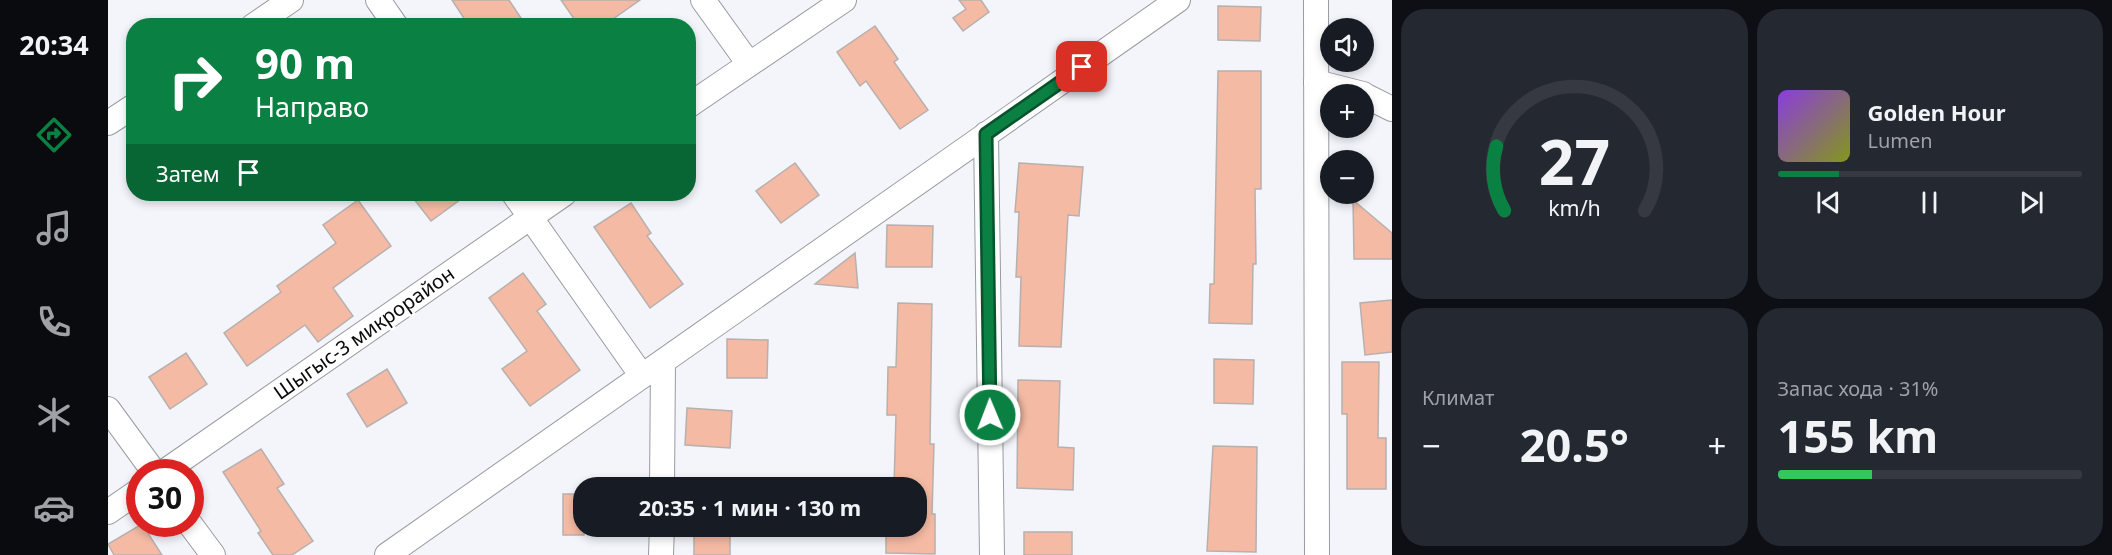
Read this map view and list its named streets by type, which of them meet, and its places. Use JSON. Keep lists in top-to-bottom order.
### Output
{
  "streets": {
    "street": ["Шыгыс-3 микрорайон"]
  },
  "page": {
    "tabs": "20:34",
    "map_buttons": ["+", "−"],
    "turn": ["90 m", "Направо"],
    "song": ["Golden Hour", "Lumen"],
    "then": "Затем",
    "tile": [
      "Климат",
      ["Запас хода · 31%", "155 km"]
    ],
    "heat": ["−", "20.5°", "+"],
    "limit": "30",
    "trip": "20:35 · 1 мин · 130 m",
    "gauge": ["27", "km/h"]
  }
}
